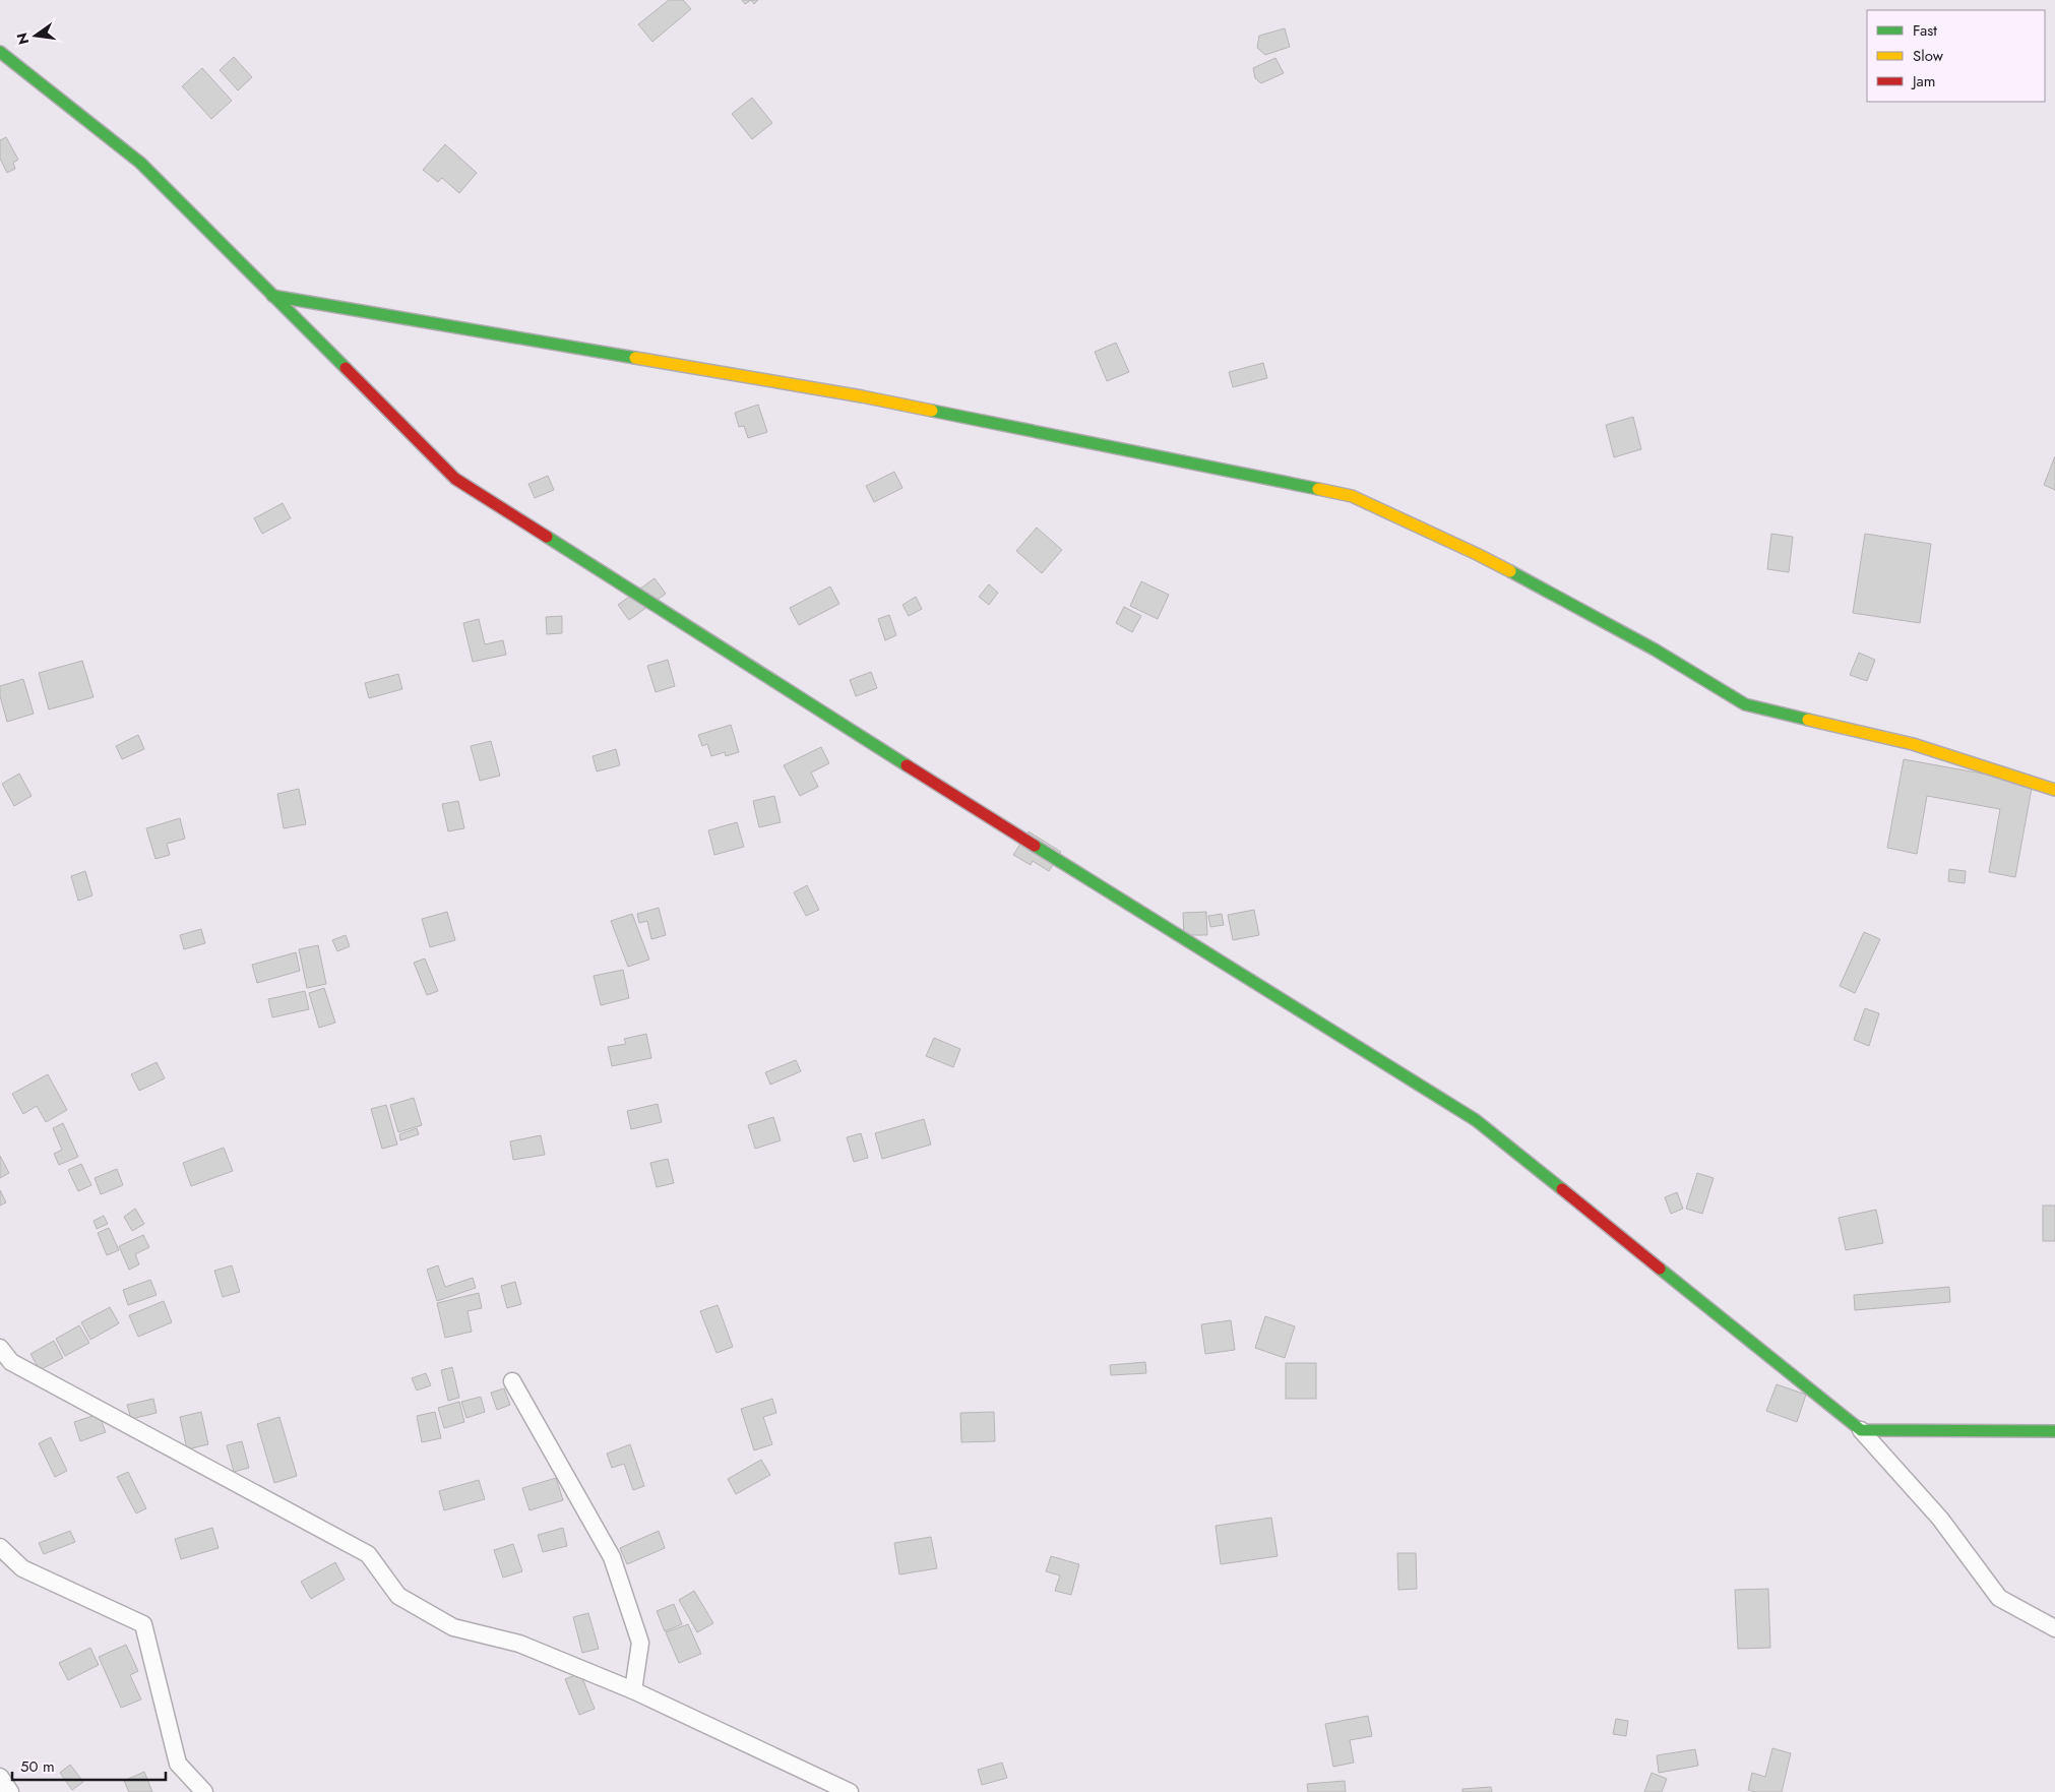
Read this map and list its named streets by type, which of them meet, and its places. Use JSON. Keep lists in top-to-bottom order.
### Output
{
  "legend": ["Fast", "Slow", "Jam"],
  "scale_bar": "50 m",
  "north": "left"
}
